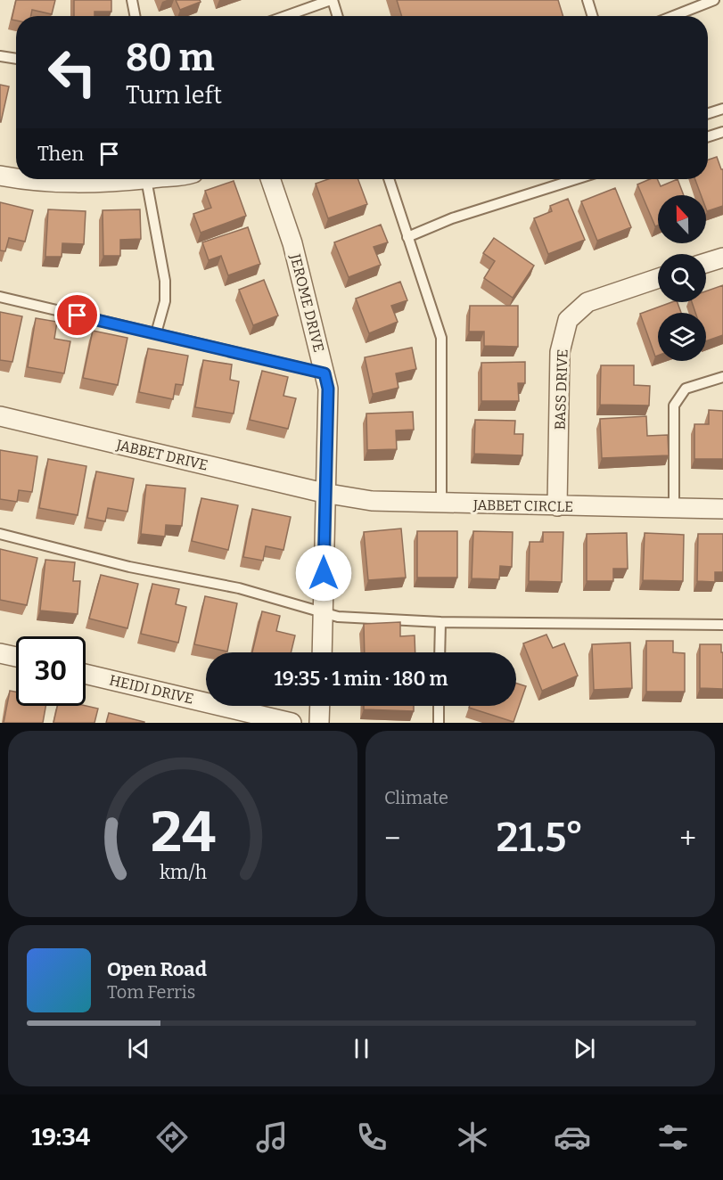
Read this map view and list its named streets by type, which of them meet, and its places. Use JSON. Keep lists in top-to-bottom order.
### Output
{
  "streets": {
    "street": [
      "JEROME DRIVE",
      "BASS DRIVE",
      "JABBET DRIVE",
      "JABBET CIRCLE",
      "HEIDI DRIVE"
    ]
  },
  "crossings": [
    ["JEROME DRIVE", "JABBET DRIVE"],
    ["JEROME DRIVE", "JABBET CIRCLE"],
    ["BASS DRIVE", "JABBET CIRCLE"],
    ["JABBET DRIVE", "JABBET CIRCLE"]
  ],
  "north": "top",
  "page": {
    "turn": ["80 m", "Turn left"],
    "then": "Then",
    "limit": "30",
    "trip": "19:35 · 1 min · 180 m",
    "tile": "Climate",
    "heat": ["−", "21.5°", "+"],
    "song": ["Open Road", "Tom Ferris"],
    "tabs": "19:34",
    "gauge": ["24", "km/h"]
  }
}
